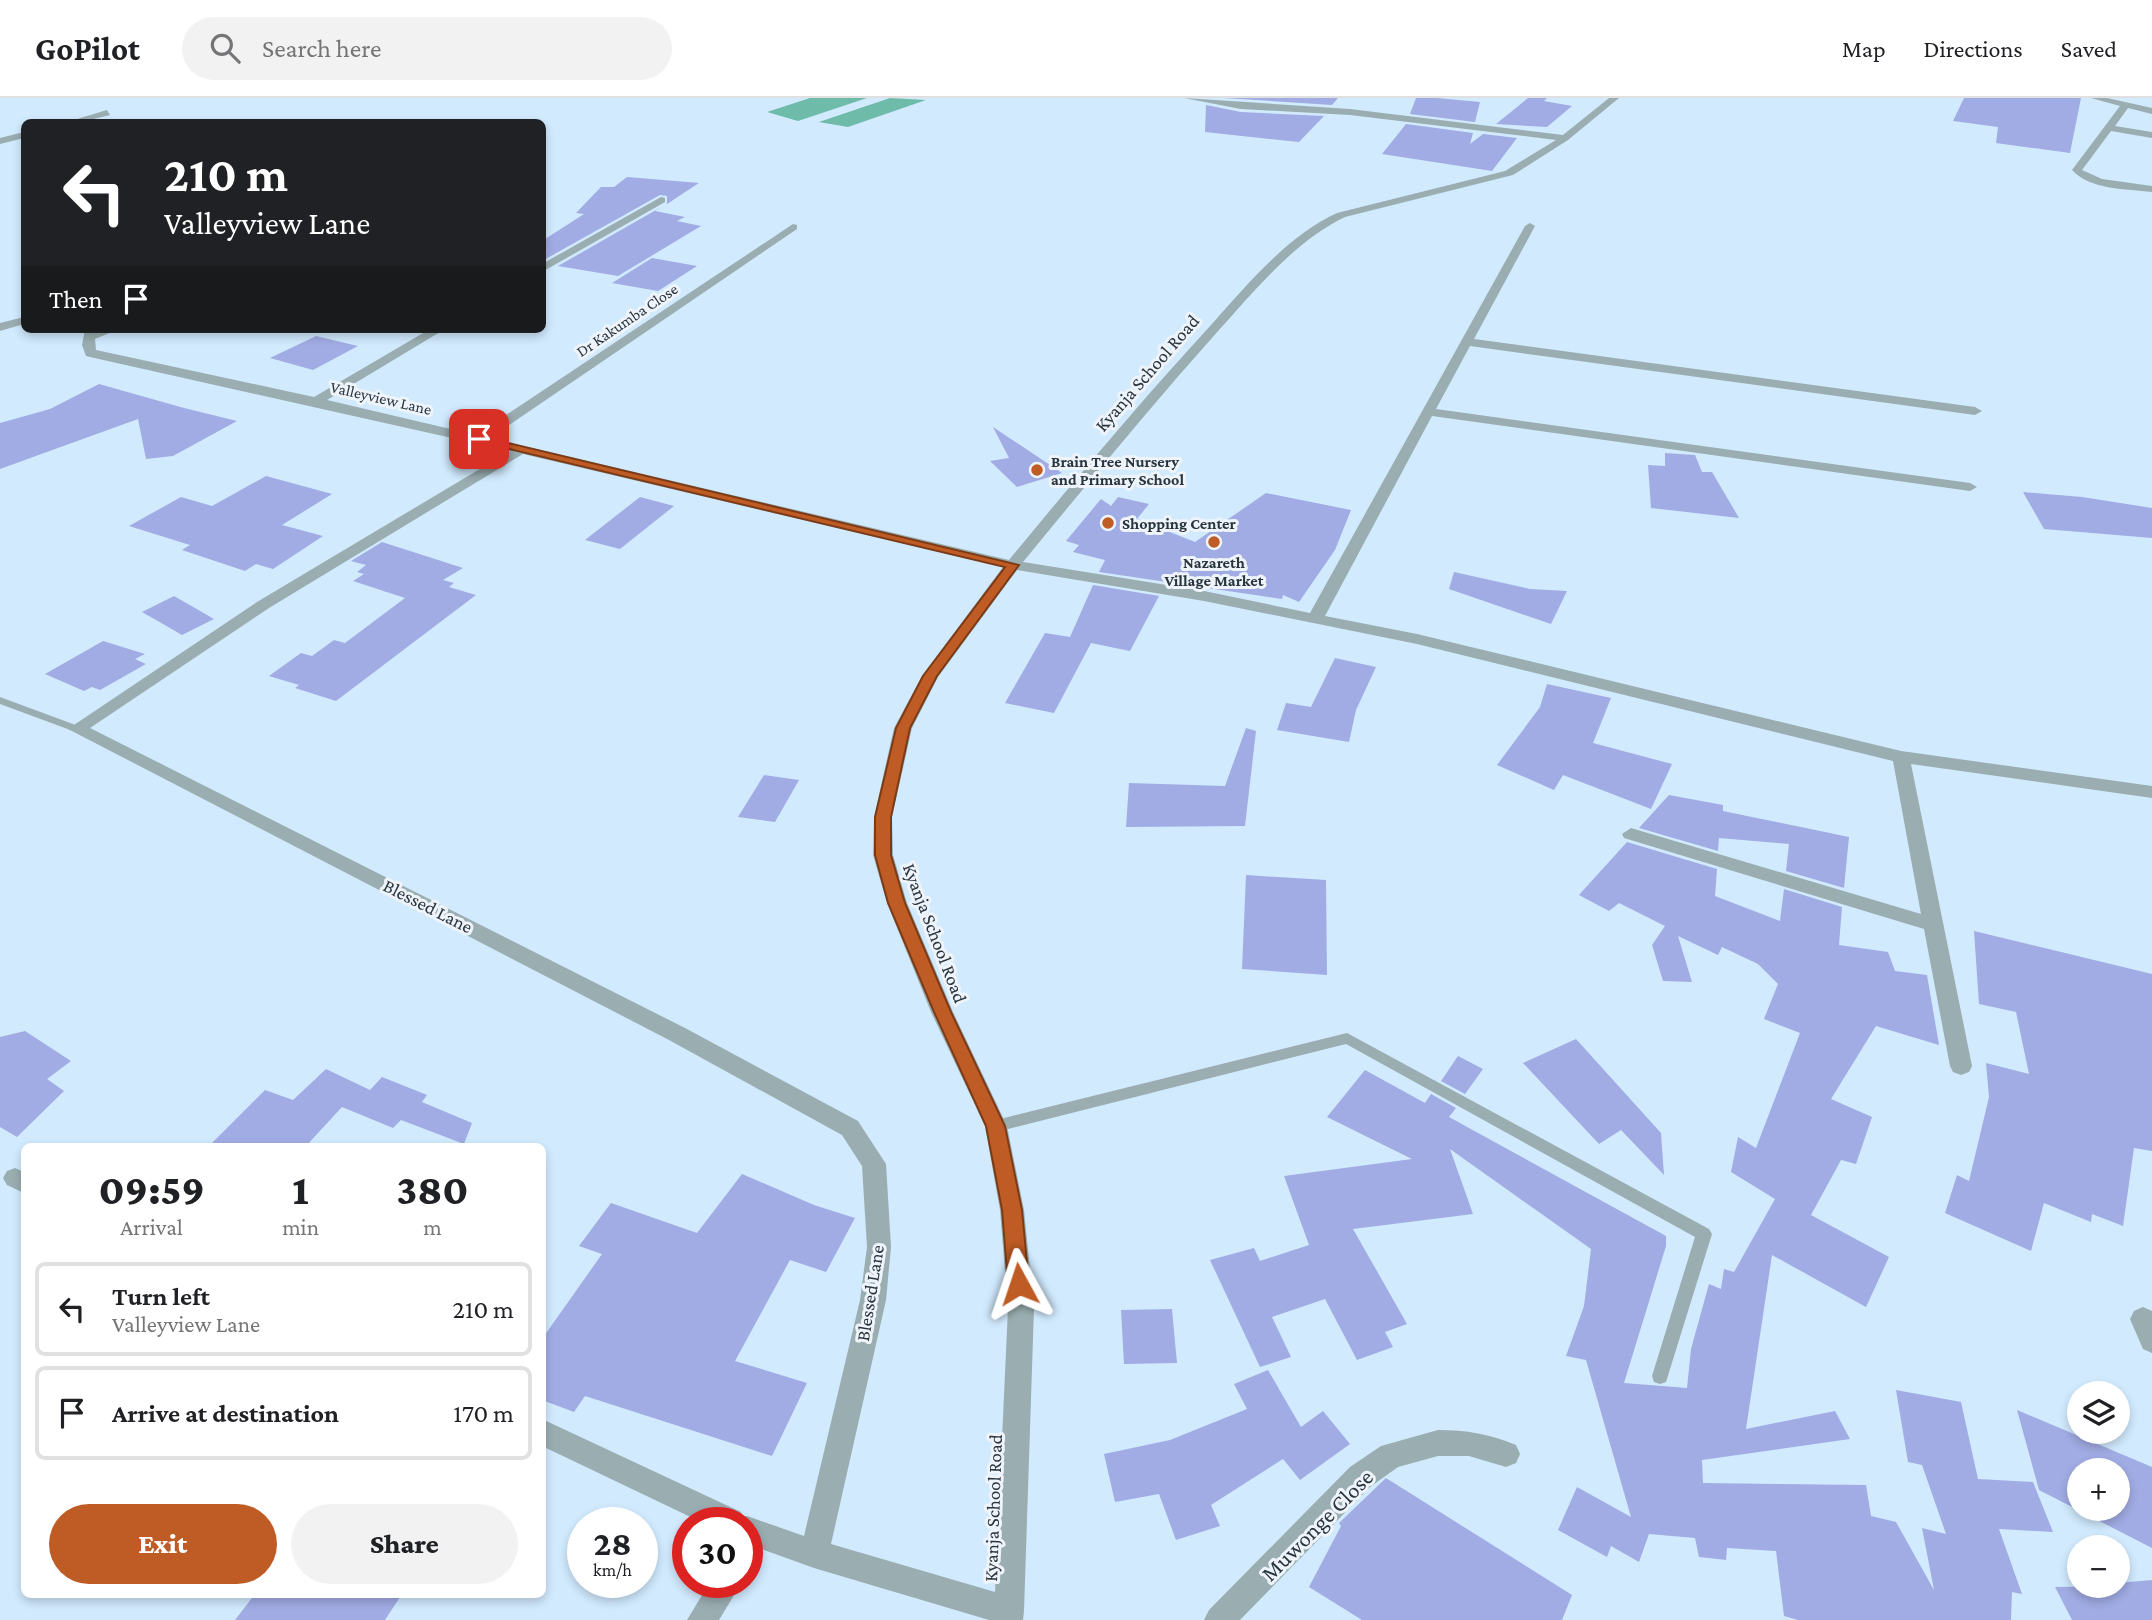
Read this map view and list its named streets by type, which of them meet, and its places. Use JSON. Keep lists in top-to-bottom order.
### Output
{
  "streets": {
    "street": [
      "Dr Kakumba Close",
      "Kyanja School Road",
      "Valleyview Lane",
      "Blessed Lane",
      "Muwonge Close"
    ]
  },
  "crossings": [
    ["Dr Kakumba Close", "Valleyview Lane"],
    ["Kyanja School Road", "Valleyview Lane"]
  ],
  "places": ["Brain Tree Nursery and Primary School", "Shopping Center", "Nazareth Village Market"],
  "page": {
    "header": "GoPilot",
    "search": "Search here",
    "nav": ["Map", "Directions", "Saved"],
    "turn": ["210 m", "Valleyview Lane"],
    "then": "Then",
    "eta": [
      "09:59",
      "Arrival",
      "1",
      "min",
      "380",
      "m"
    ],
    "list": [
      {
        "name": "Turn left",
        "note": "Valleyview Lane",
        "value": "210 m"
      },
      {
        "name": "Arrive at destination",
        "value": "170 m"
      }
    ],
    "map_buttons": ["+", "−"],
    "buttons": ["Exit", "Share"],
    "speed": "28 km/h",
    "limit": "30"
  }
}
